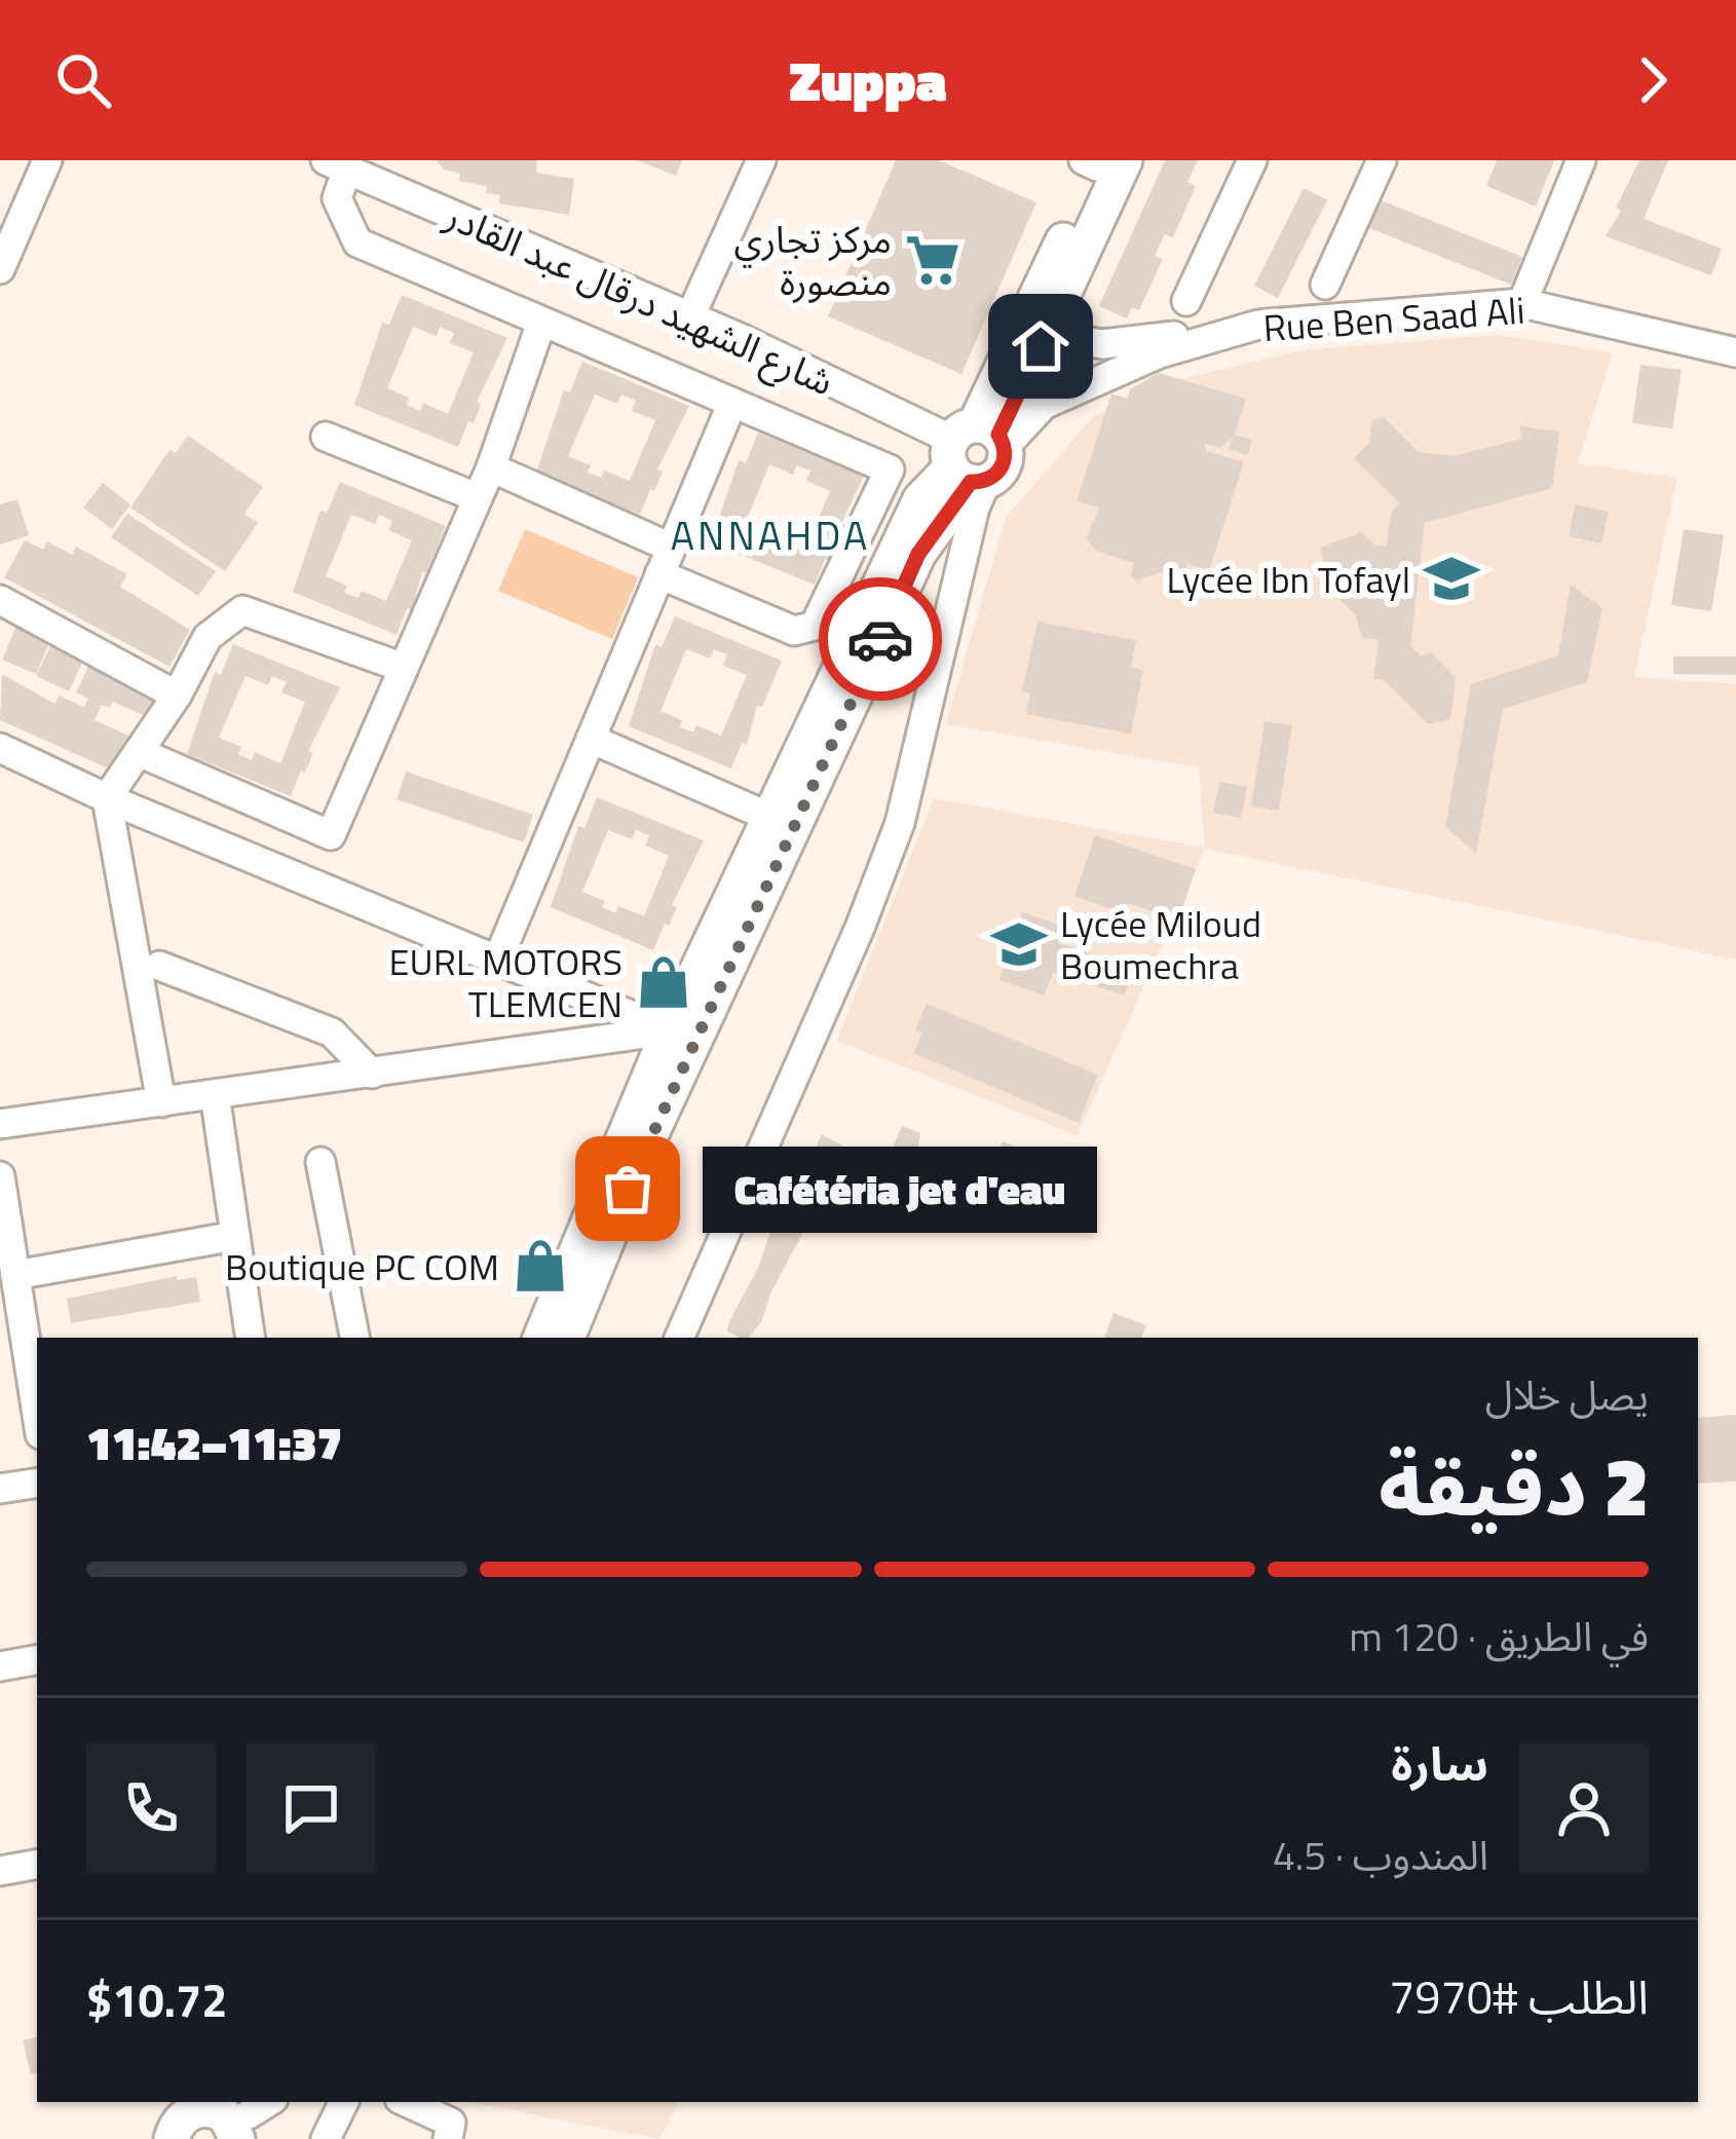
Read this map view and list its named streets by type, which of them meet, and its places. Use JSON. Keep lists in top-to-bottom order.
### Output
{
  "streets": {
    "street": ["شارع الشهيد درقال عبد القادر", "Rue Ben Saad Ali"]
  },
  "crossings": [
    ["شارع الشهيد درقال عبد القادر", "Rue Ben Saad Ali"]
  ],
  "districts": ["ANNAHDA"],
  "places": {
    "supermarket": ["مركز تجاري منصورة"],
    "school or university": ["Lycée Ibn Tofayl", "Lycée Miloud Boumechra"],
    "shop": ["EURL MOTORS TLEMCEN", "Boutique PC COM"],
    "other": ["Cafétéria jet d'eau"]
  },
  "page": {
    "header": "Zuppa",
    "bubble": "Cafétéria jet d'eau",
    "heading": ["2 دقيقة", "يصل خلال", "11:37–11:42"],
    "panel": [
      "سارة",
      "المندوب · 4.5",
      "الطلب #7970",
      "$10.72"
    ],
    "bar": "في الطريق · 120 m"
  }
}
